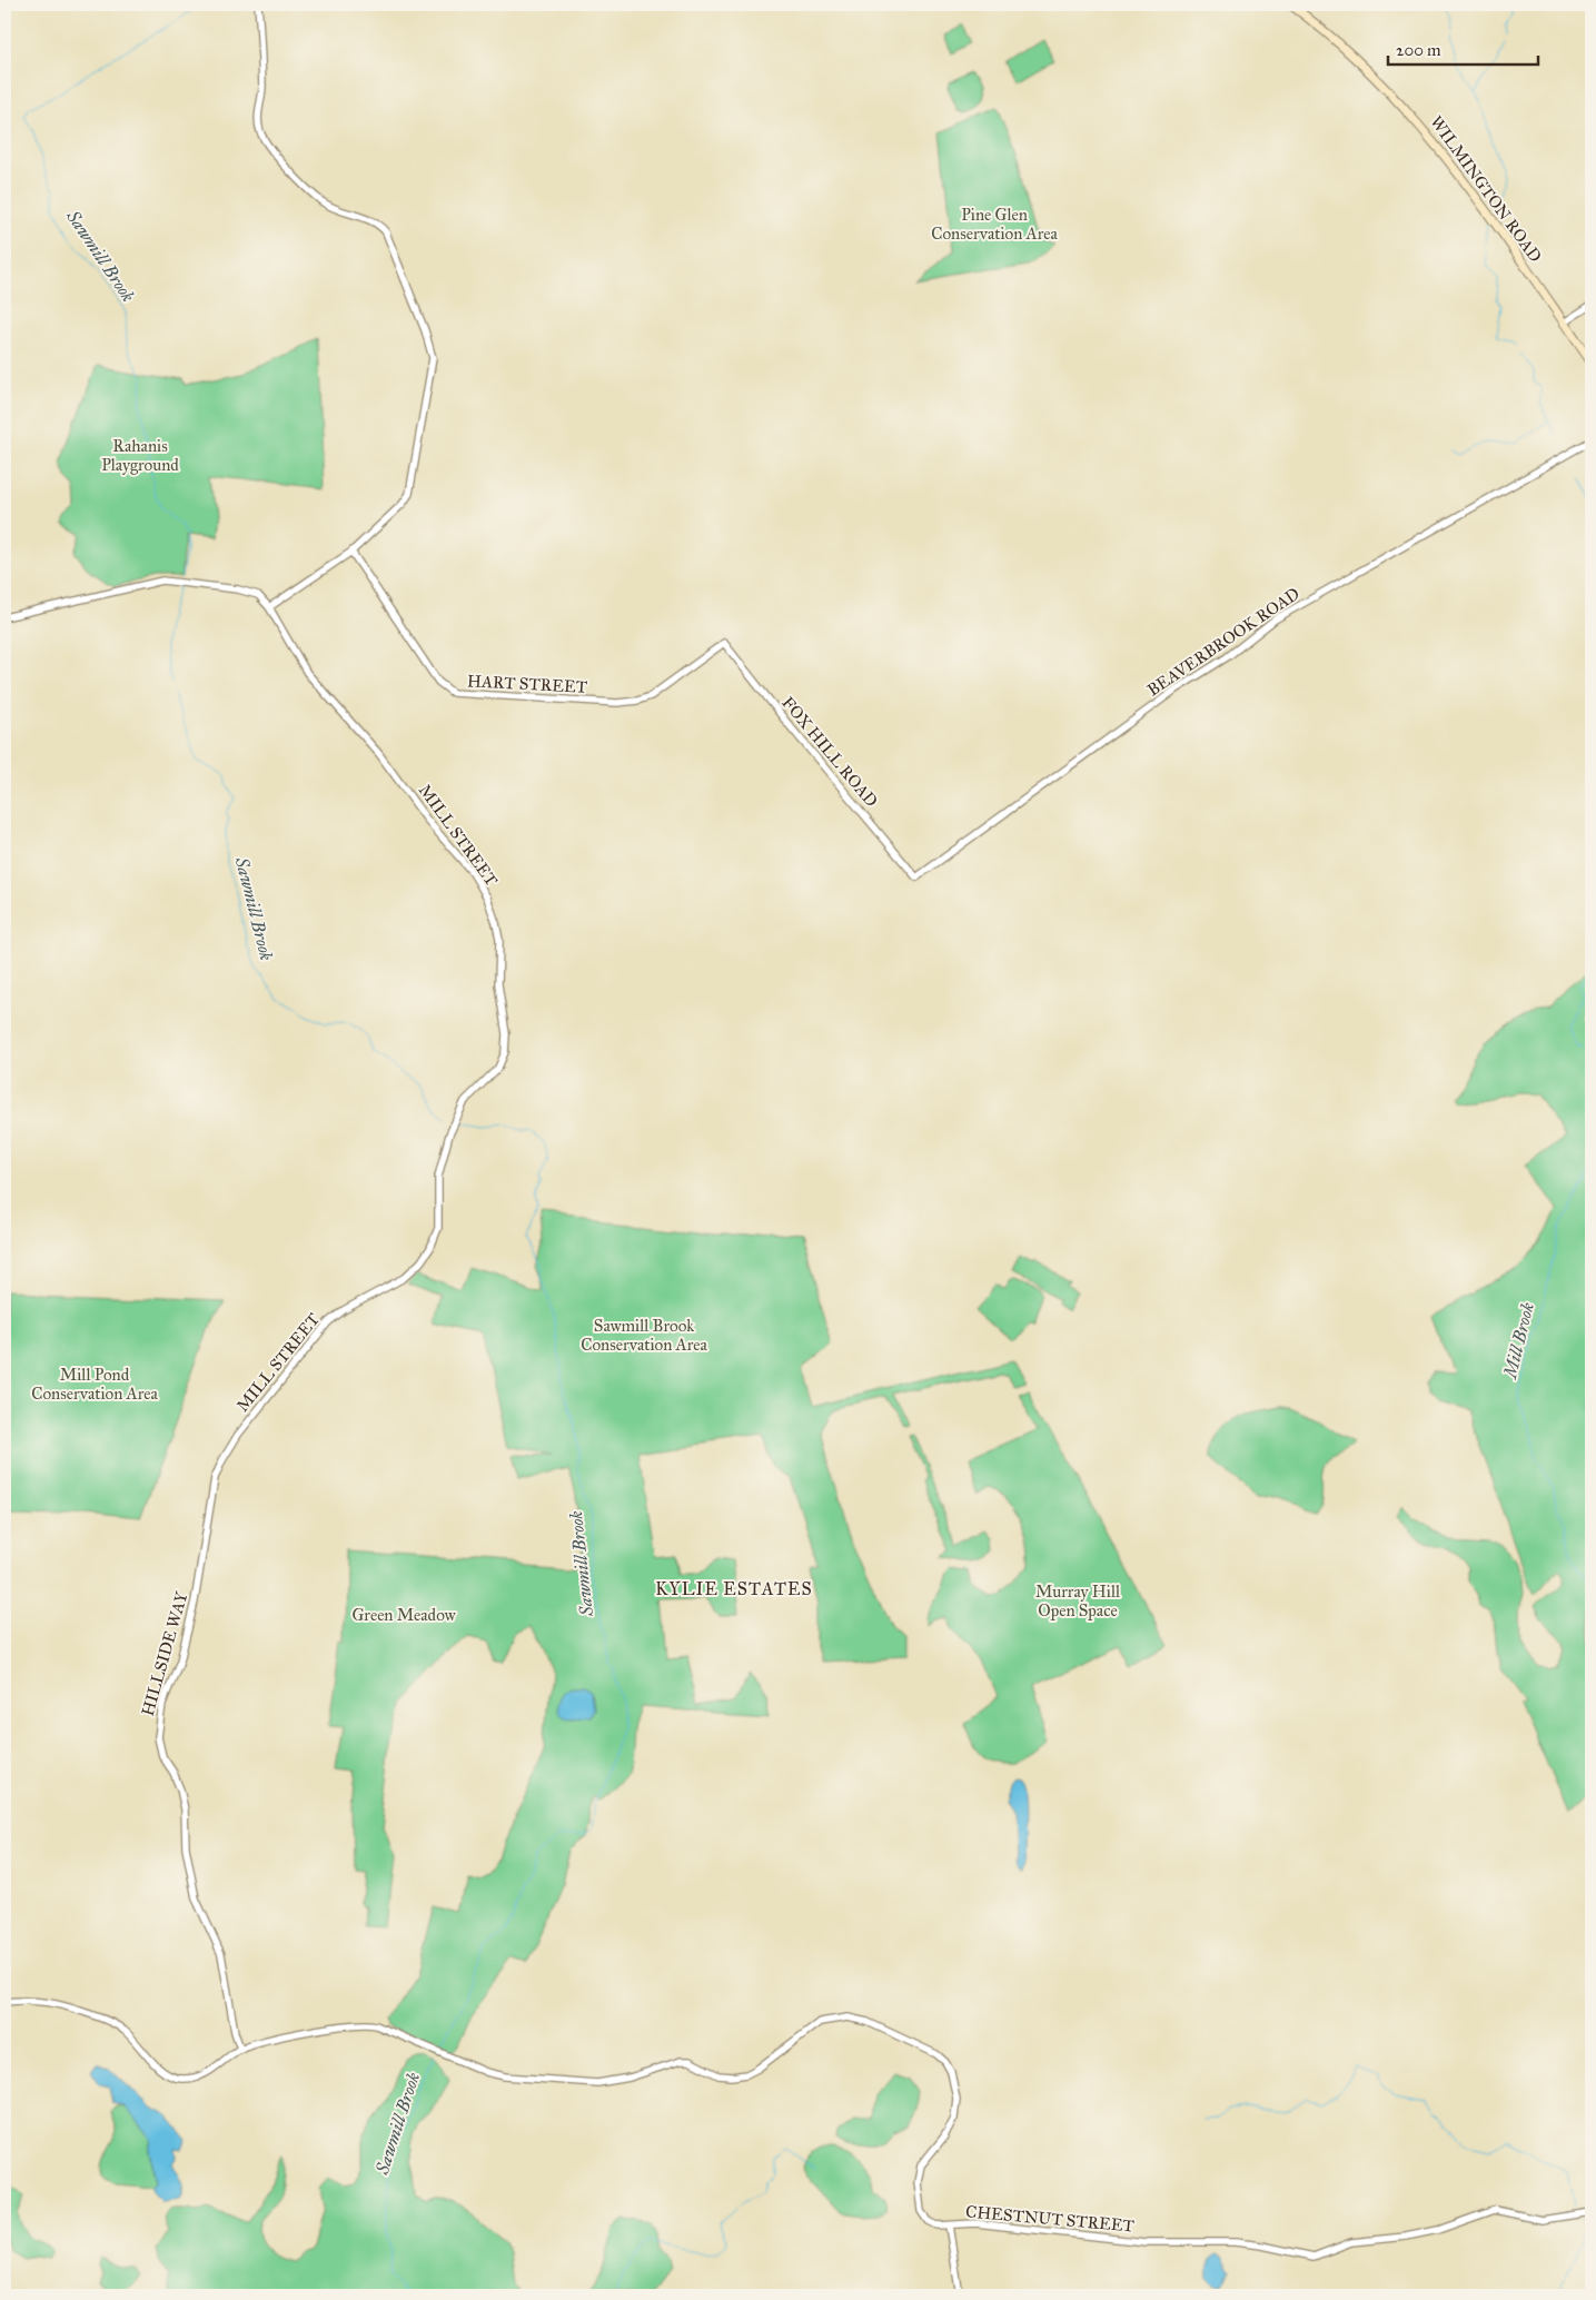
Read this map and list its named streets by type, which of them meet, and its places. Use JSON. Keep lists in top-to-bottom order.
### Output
{
  "streets": {
    "main road": ["WILMINGTON ROAD"],
    "street": [
      "BEAVERBROOK ROAD",
      "HART STREET",
      "FOX HILL ROAD",
      "MILL STREET",
      "HILLSIDE WAY",
      "CHESTNUT STREET"
    ]
  },
  "crossings": [
    ["BEAVERBROOK ROAD", "FOX HILL ROAD"],
    ["HART STREET", "FOX HILL ROAD"],
    ["MILL STREET", "HILLSIDE WAY"],
    ["HILLSIDE WAY", "CHESTNUT STREET"]
  ],
  "districts": ["KYLIE ESTATES"],
  "water": ["Sawmill Brook", "Mill Brook"],
  "parks": [
    "Pine Glen Conservation Area",
    "Rahanis Playground",
    "Sawmill Brook Conservation Area",
    "Mill Pond Conservation Area",
    "Murray Hill Open Space",
    "Green Meadow"
  ],
  "scale_bar": "200 m"
}
